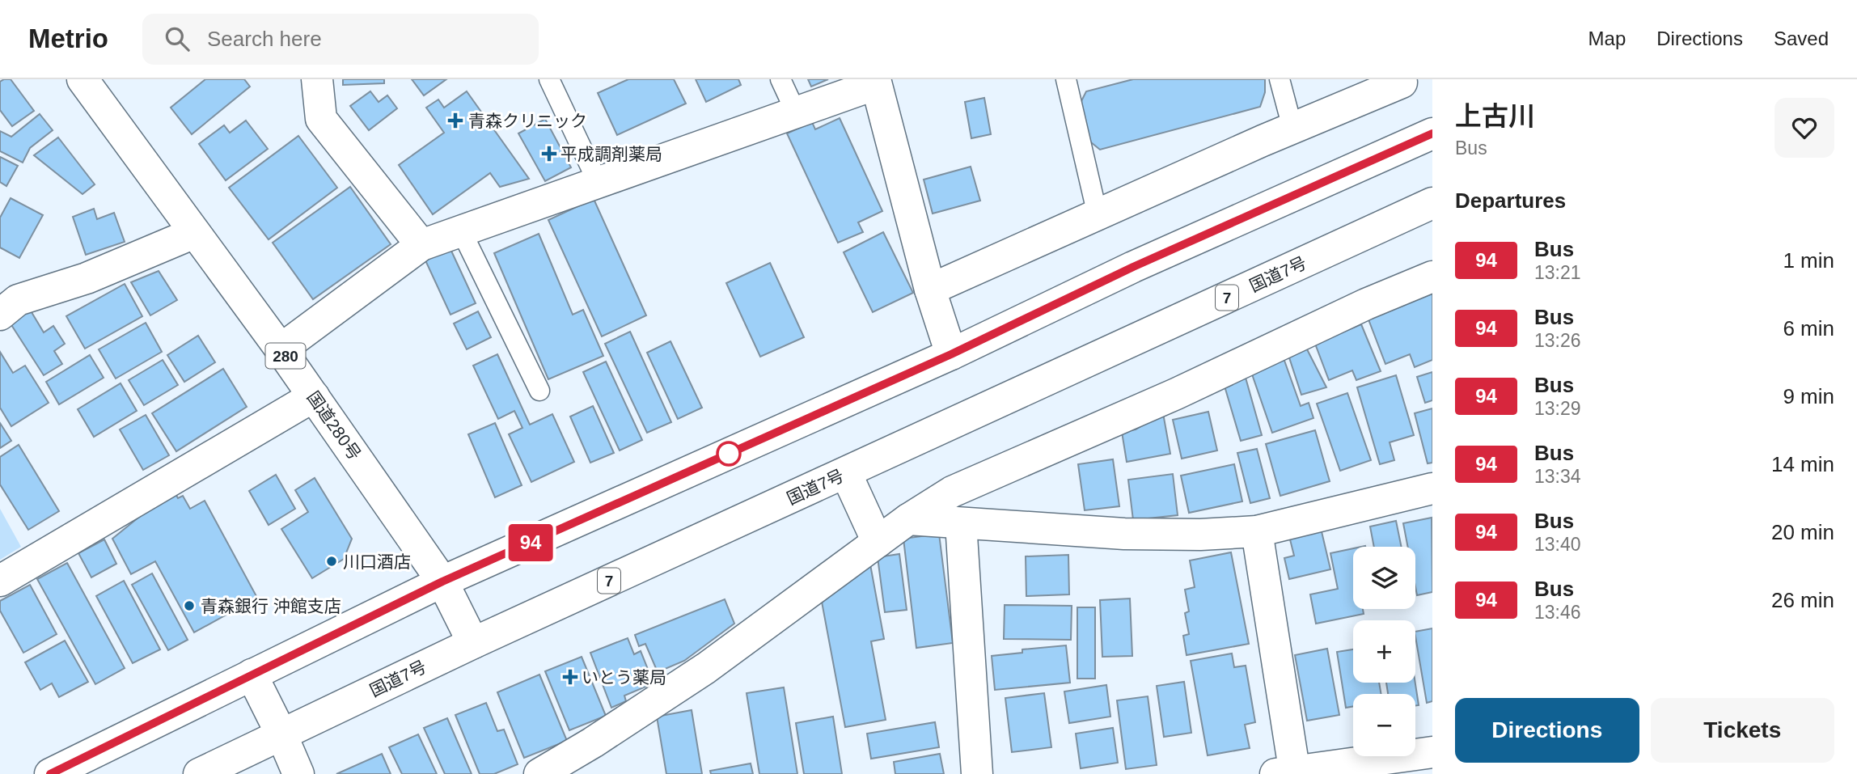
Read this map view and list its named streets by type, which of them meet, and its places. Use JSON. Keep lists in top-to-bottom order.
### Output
{
  "streets": {
    "main road": [
      "国道7号",
      "7",
      "280",
      "国道280号"
    ]
  },
  "crossings": [
    ["国道7号", "国道280号"]
  ],
  "places": {
    "health": ["青森クリニック", "平成調剤薬局", "いとう薬局"],
    "other": ["川口酒店", "青森銀行 沖館支店"]
  },
  "lines": ["bus line 94"],
  "page": {
    "header": "Metrio",
    "search": "Search here",
    "nav": ["Map", "Directions", "Saved"],
    "on_map": "94",
    "heading": [
      ["上古川", "Bus"],
      "Departures"
    ],
    "list": [
      {
        "mark": "94",
        "name": "Bus",
        "note": "13:21",
        "value": "1 min"
      },
      {
        "mark": "94",
        "name": "Bus",
        "note": "13:26",
        "value": "6 min"
      },
      {
        "mark": "94",
        "name": "Bus",
        "note": "13:29",
        "value": "9 min"
      },
      {
        "mark": "94",
        "name": "Bus",
        "note": "13:34",
        "value": "14 min"
      },
      {
        "mark": "94",
        "name": "Bus",
        "note": "13:40",
        "value": "20 min"
      },
      {
        "mark": "94",
        "name": "Bus",
        "note": "13:46",
        "value": "26 min"
      }
    ],
    "map_buttons": ["+", "−"],
    "buttons": ["Directions", "Tickets"]
  }
}
